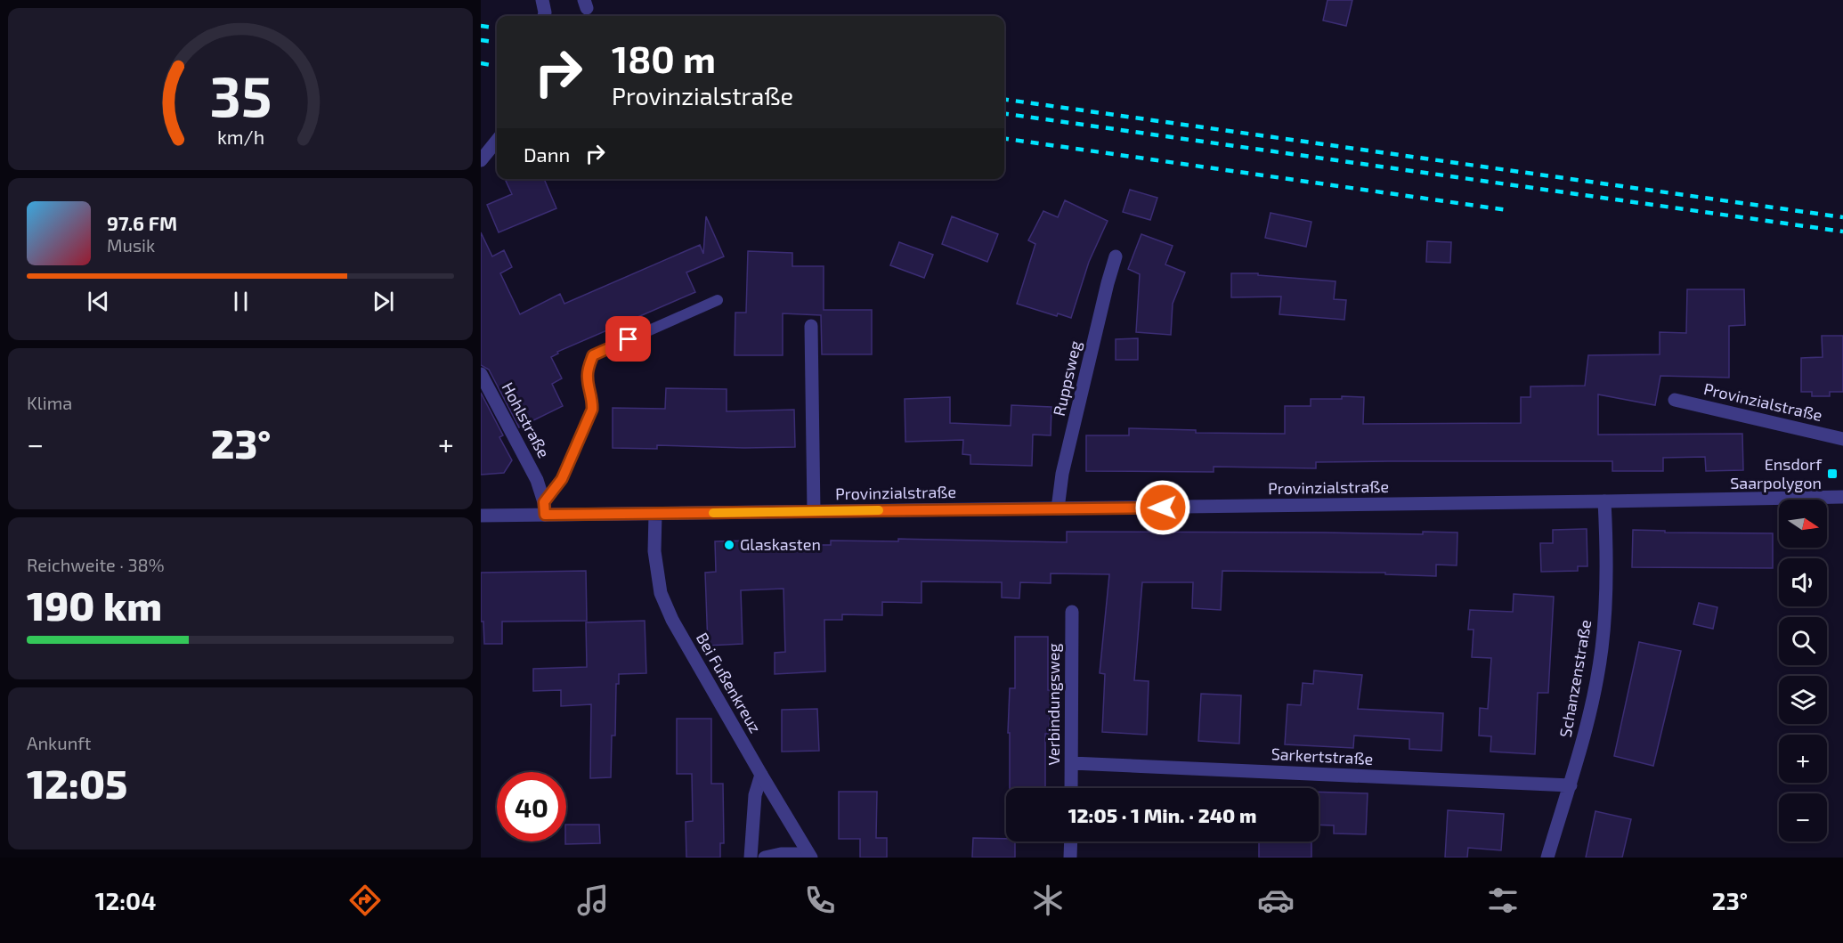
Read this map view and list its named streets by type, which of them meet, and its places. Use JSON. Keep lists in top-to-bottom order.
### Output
{
  "streets": {
    "street": [
      "Ruppsweg",
      "Provinzialstraße",
      "Hohlstraße",
      "Schanzenstraße",
      "Bei Fußenkreuz",
      "Verbindungsweg",
      "Sarkertstraße"
    ]
  },
  "crossings": [
    ["Ruppsweg", "Provinzialstraße"],
    ["Provinzialstraße", "Hohlstraße"],
    ["Provinzialstraße", "Schanzenstraße"],
    ["Provinzialstraße", "Bei Fußenkreuz"],
    ["Schanzenstraße", "Sarkertstraße"],
    ["Verbindungsweg", "Sarkertstraße"]
  ],
  "places": {
    "transit": ["Ensdorf Saarpolygon"],
    "other": ["Glaskasten"]
  },
  "north": "right",
  "page": {
    "turn": ["180 m", "Provinzialstraße"],
    "then": "Dann",
    "song": ["97.6 FM", "Musik"],
    "tile": [
      "Klima",
      ["Reichweite · 38%", "190 km"],
      ["Ankunft", "12:05"]
    ],
    "heat": ["−", "23°", "+"],
    "map_buttons": ["+", "−"],
    "limit": "40",
    "trip": "12:05 · 1 Min. · 240 m",
    "tabs": ["12:04", "23°"],
    "gauge": ["35", "km/h"]
  }
}
